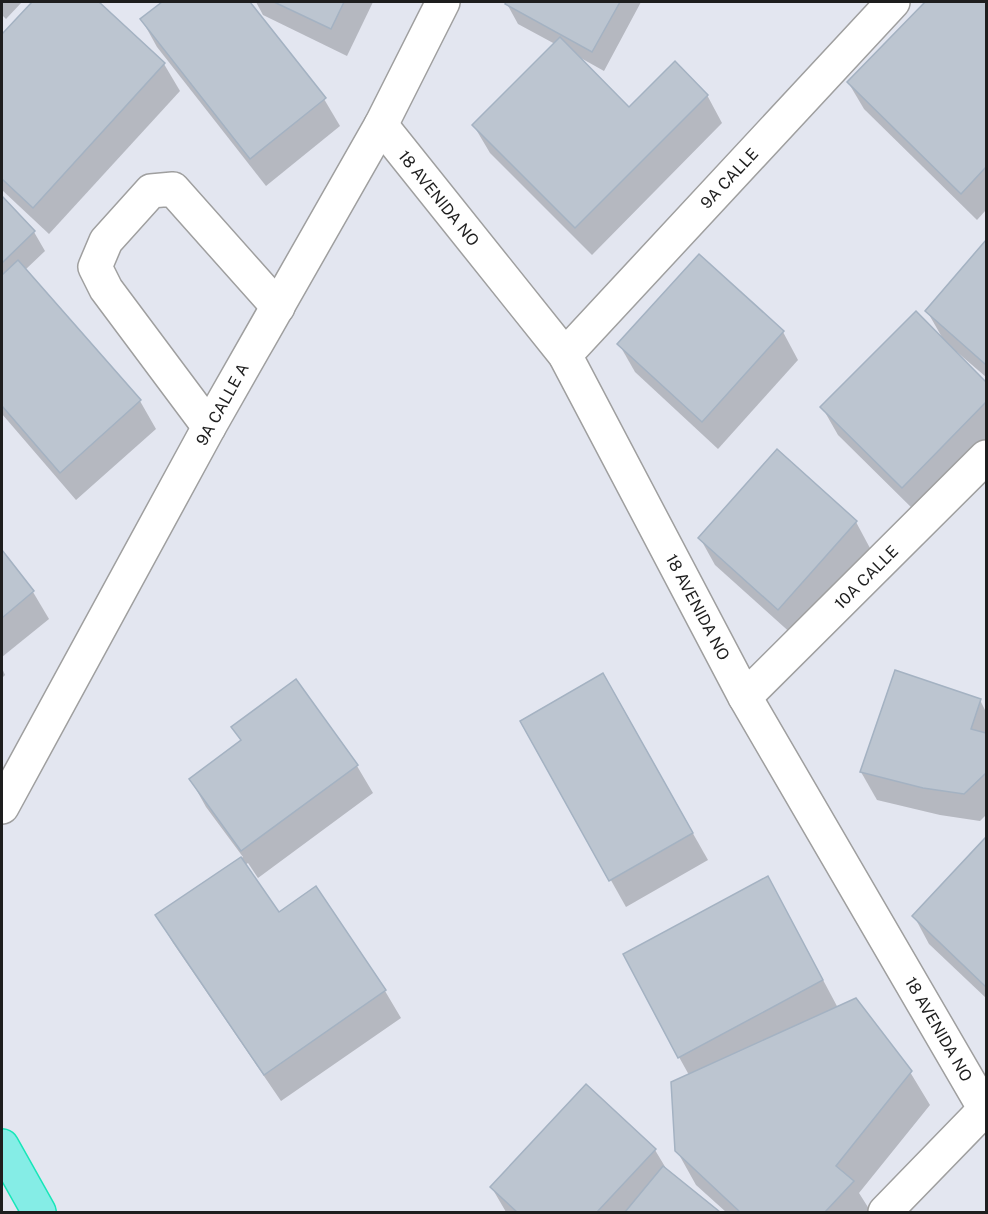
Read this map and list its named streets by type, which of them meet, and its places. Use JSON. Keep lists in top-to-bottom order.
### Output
{
  "streets": {
    "street": [
      "9A CALLE",
      "18 AVENIDA NO",
      "9A CALLE A",
      "10A CALLE"
    ]
  },
  "crossings": [
    ["9A CALLE", "18 AVENIDA NO"],
    ["18 AVENIDA NO", "9A CALLE A"],
    ["18 AVENIDA NO", "10A CALLE"]
  ]
}
